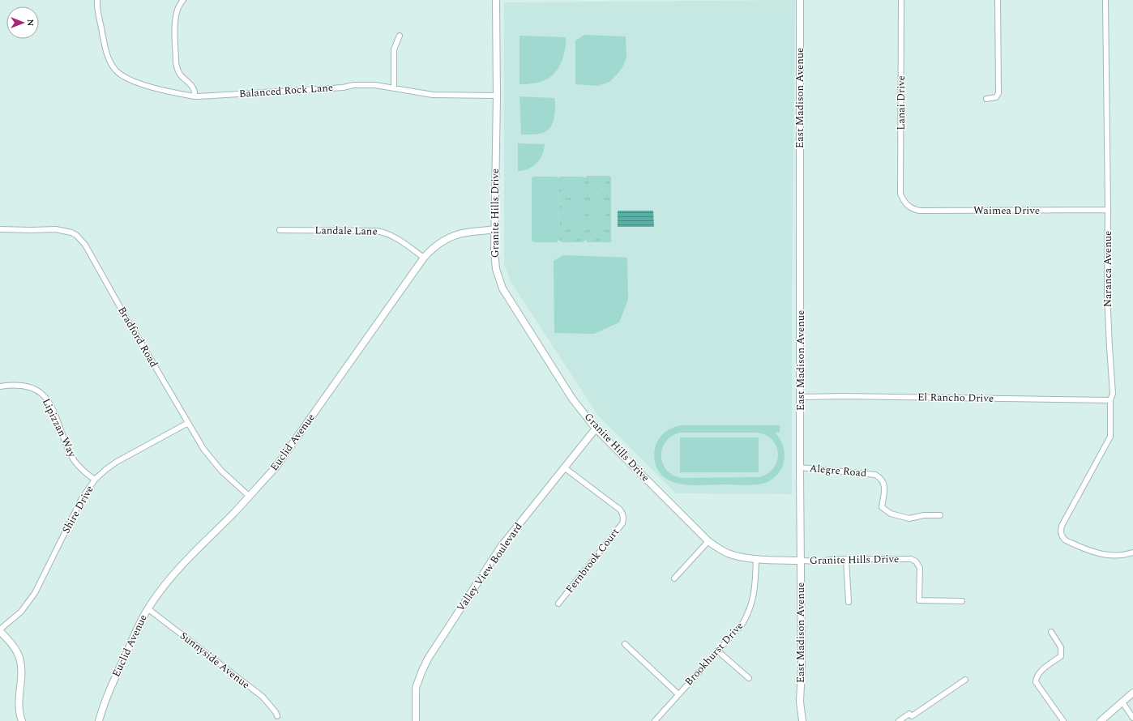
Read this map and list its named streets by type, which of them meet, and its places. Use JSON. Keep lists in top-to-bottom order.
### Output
{
  "streets": {
    "street": [
      "Balanced Rock Lane",
      "East Madison Avenue",
      "Lanai Drive",
      "Waimea Drive",
      "Granite Hills Drive",
      "Landale Lane",
      "Naranca Avenue",
      "Bradford Road",
      "El Rancho Drive",
      "Lipizzan Way",
      "Euclid Avenue",
      "Alegre Road",
      "Shire Drive",
      "Fernbrook Court",
      "Valley View Boulevard",
      "Brookhurst Drive",
      "Sunnyside Avenue"
    ]
  },
  "crossings": [
    ["Balanced Rock Lane", "Granite Hills Drive"],
    ["East Madison Avenue", "Granite Hills Drive"],
    ["East Madison Avenue", "El Rancho Drive"],
    ["East Madison Avenue", "Alegre Road"],
    ["Lanai Drive", "Waimea Drive"],
    ["Waimea Drive", "Naranca Avenue"],
    ["Granite Hills Drive", "Euclid Avenue"],
    ["Granite Hills Drive", "Valley View Boulevard"],
    ["Granite Hills Drive", "Brookhurst Drive"],
    ["Landale Lane", "Euclid Avenue"],
    ["Naranca Avenue", "El Rancho Drive"],
    ["Bradford Road", "Euclid Avenue"],
    ["Bradford Road", "Shire Drive"],
    ["Lipizzan Way", "Shire Drive"],
    ["Euclid Avenue", "Sunnyside Avenue"],
    ["Fernbrook Court", "Valley View Boulevard"]
  ],
  "north": "right"
}
